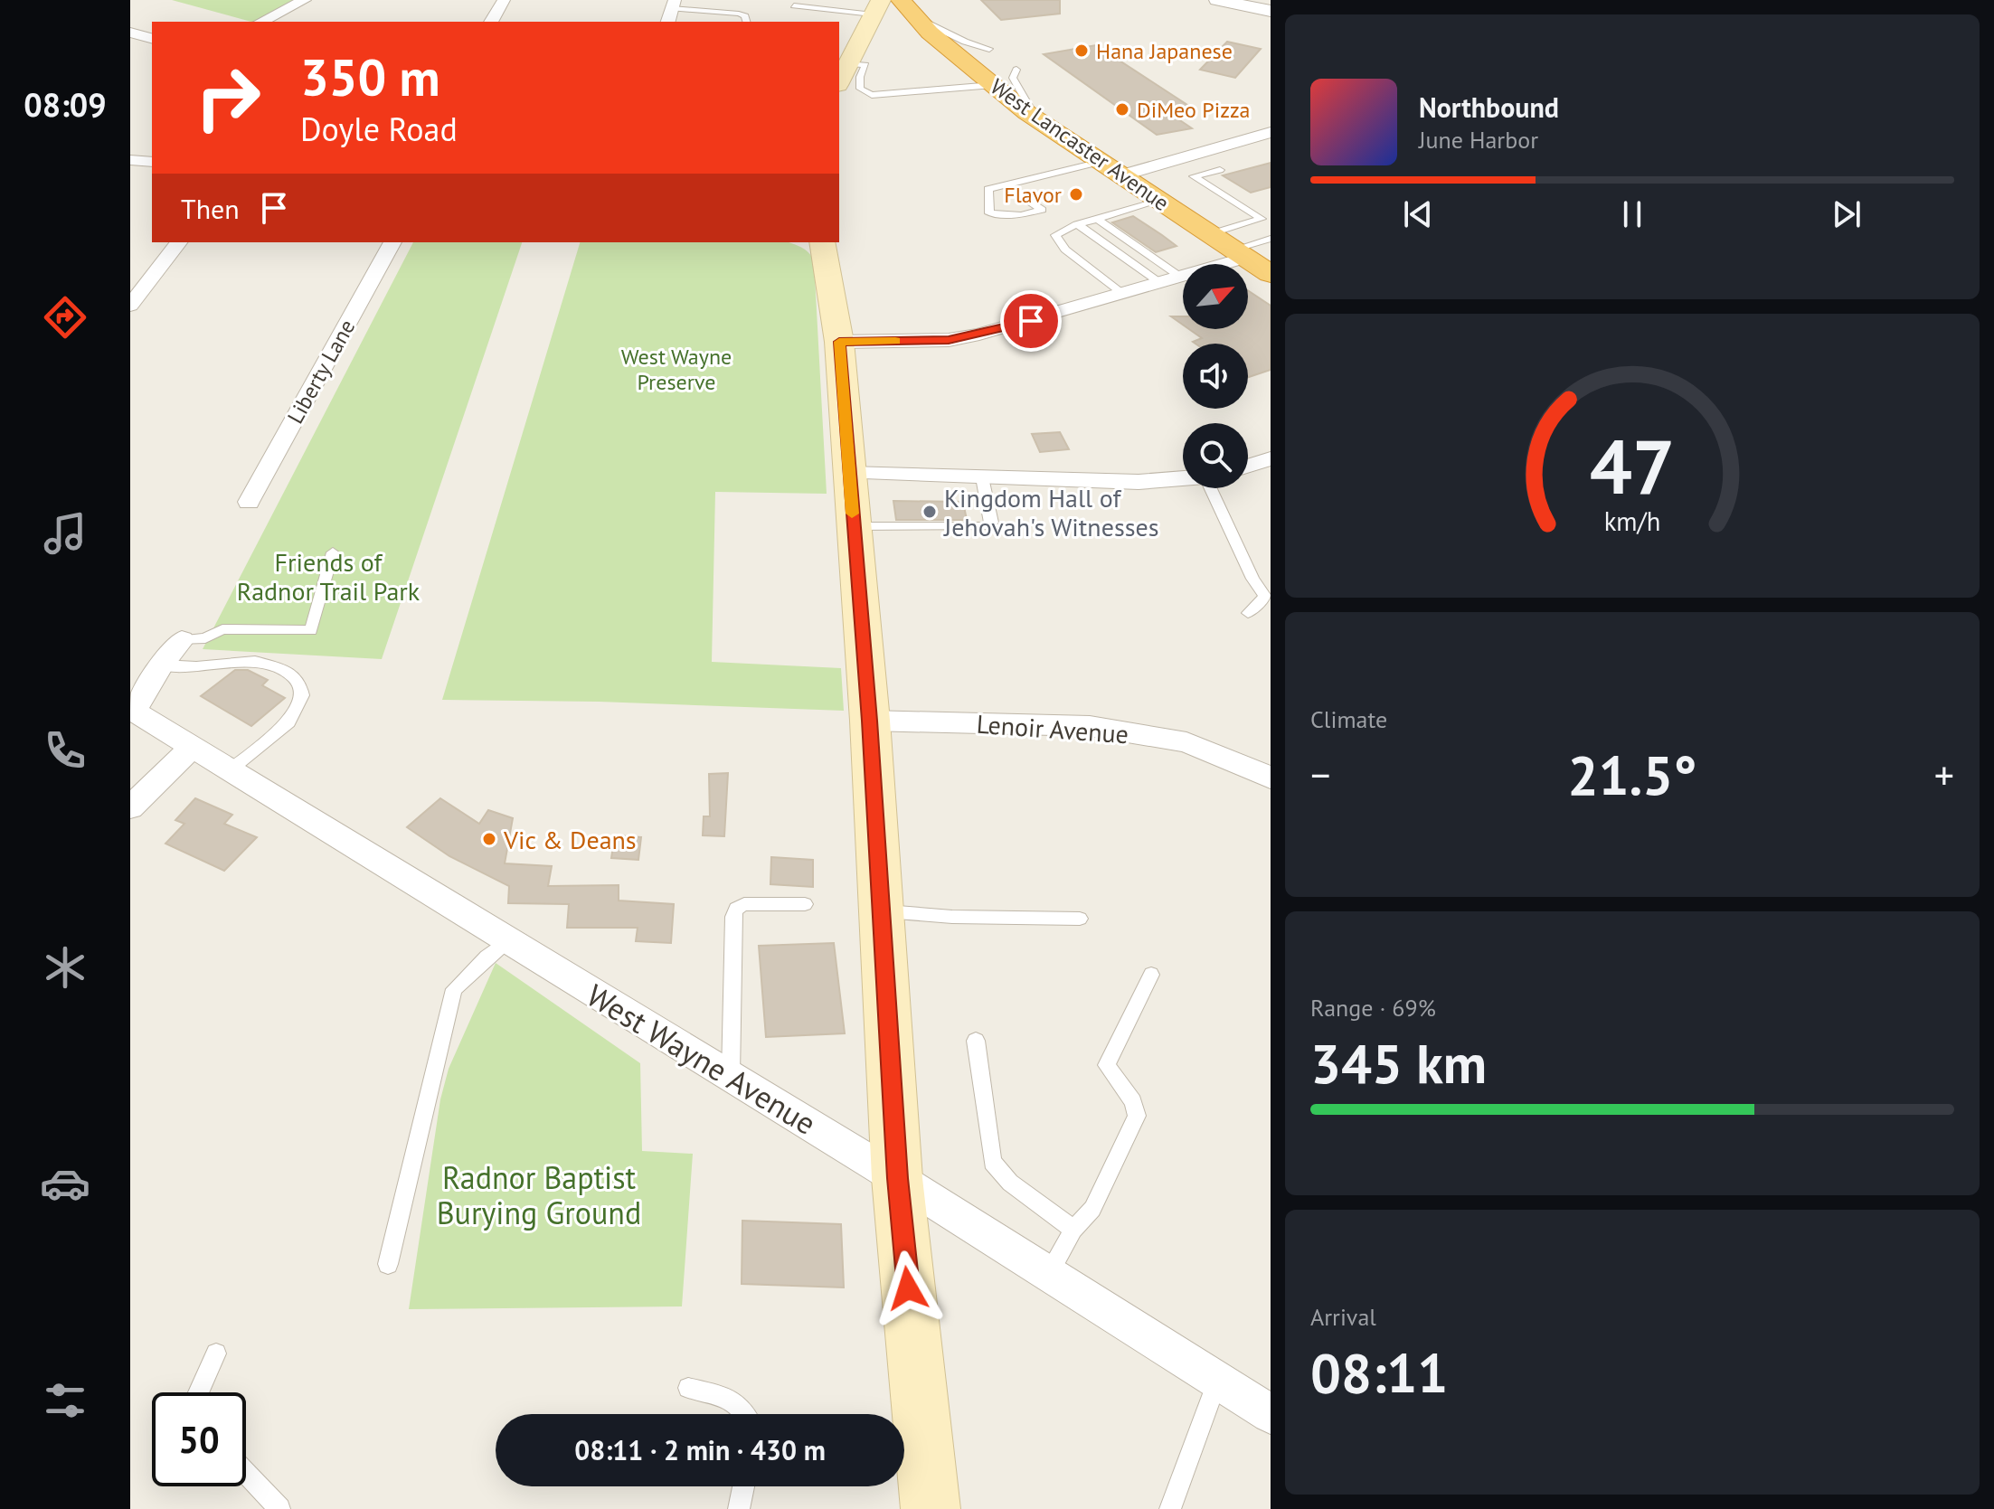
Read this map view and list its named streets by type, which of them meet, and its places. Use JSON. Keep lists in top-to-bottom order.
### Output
{
  "streets": {
    "highway": ["West Lancaster Avenue"],
    "street": ["Liberty Lane", "Lenoir Avenue", "West Wayne Avenue"]
  },
  "parks": ["West Wayne Preserve", "Friends of Radnor Trail Park", "Radnor Baptist Burying Ground"],
  "places": [
    "Hana Japanese",
    "DiMeo Pizza",
    "Flavor",
    "Kingdom Hall of Jehovah's Witnesses",
    "Vic & Deans"
  ],
  "north": "top right",
  "page": {
    "tabs": "08:09",
    "turn": ["350 m", "Doyle Road"],
    "song": ["Northbound", "June Harbor"],
    "then": "Then",
    "tile": [
      "Climate",
      ["Range · 69%", "345 km"],
      ["Arrival", "08:11"]
    ],
    "heat": ["−", "21.5°", "+"],
    "limit": "50",
    "trip": "08:11 · 2 min · 430 m",
    "gauge": ["47", "km/h"]
  }
}
